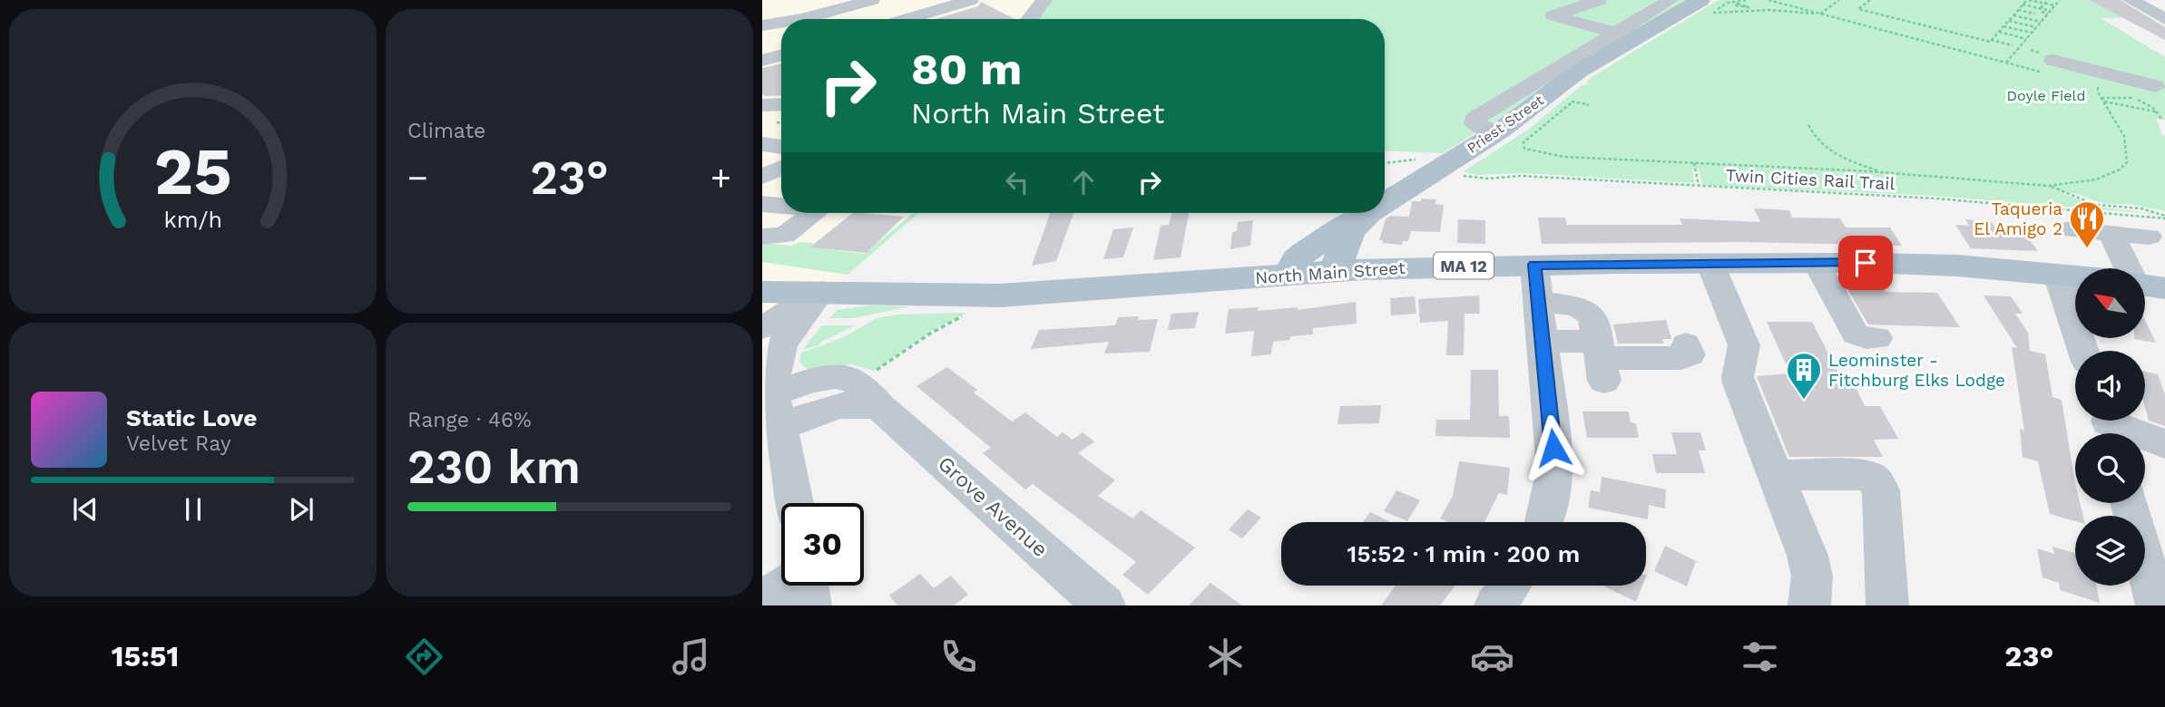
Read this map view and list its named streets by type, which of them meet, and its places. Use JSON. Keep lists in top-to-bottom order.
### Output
{
  "streets": {
    "main road": ["Priest Street", "MA 12", "North Main Street"],
    "street": ["Grove Avenue"],
    "path": ["Twin Cities Rail Trail"]
  },
  "crossings": [
    ["Priest Street", "North Main Street"]
  ],
  "parks": ["Doyle Field"],
  "places": {
    "restaurant": ["Taqueria El Amigo 2"],
    "building": ["Leominster - Fitchburg Elks Lodge"]
  },
  "north": "top left",
  "page": {
    "tile": [
      "Climate",
      ["Range · 46%", "230 km"]
    ],
    "turn": ["80 m", "North Main Street"],
    "heat": ["−", "23°", "+"],
    "song": ["Static Love", "Velvet Ray"],
    "limit": "30",
    "trip": "15:52 · 1 min · 200 m",
    "tabs": ["15:51", "23°"],
    "gauge": ["25", "km/h"]
  }
}
